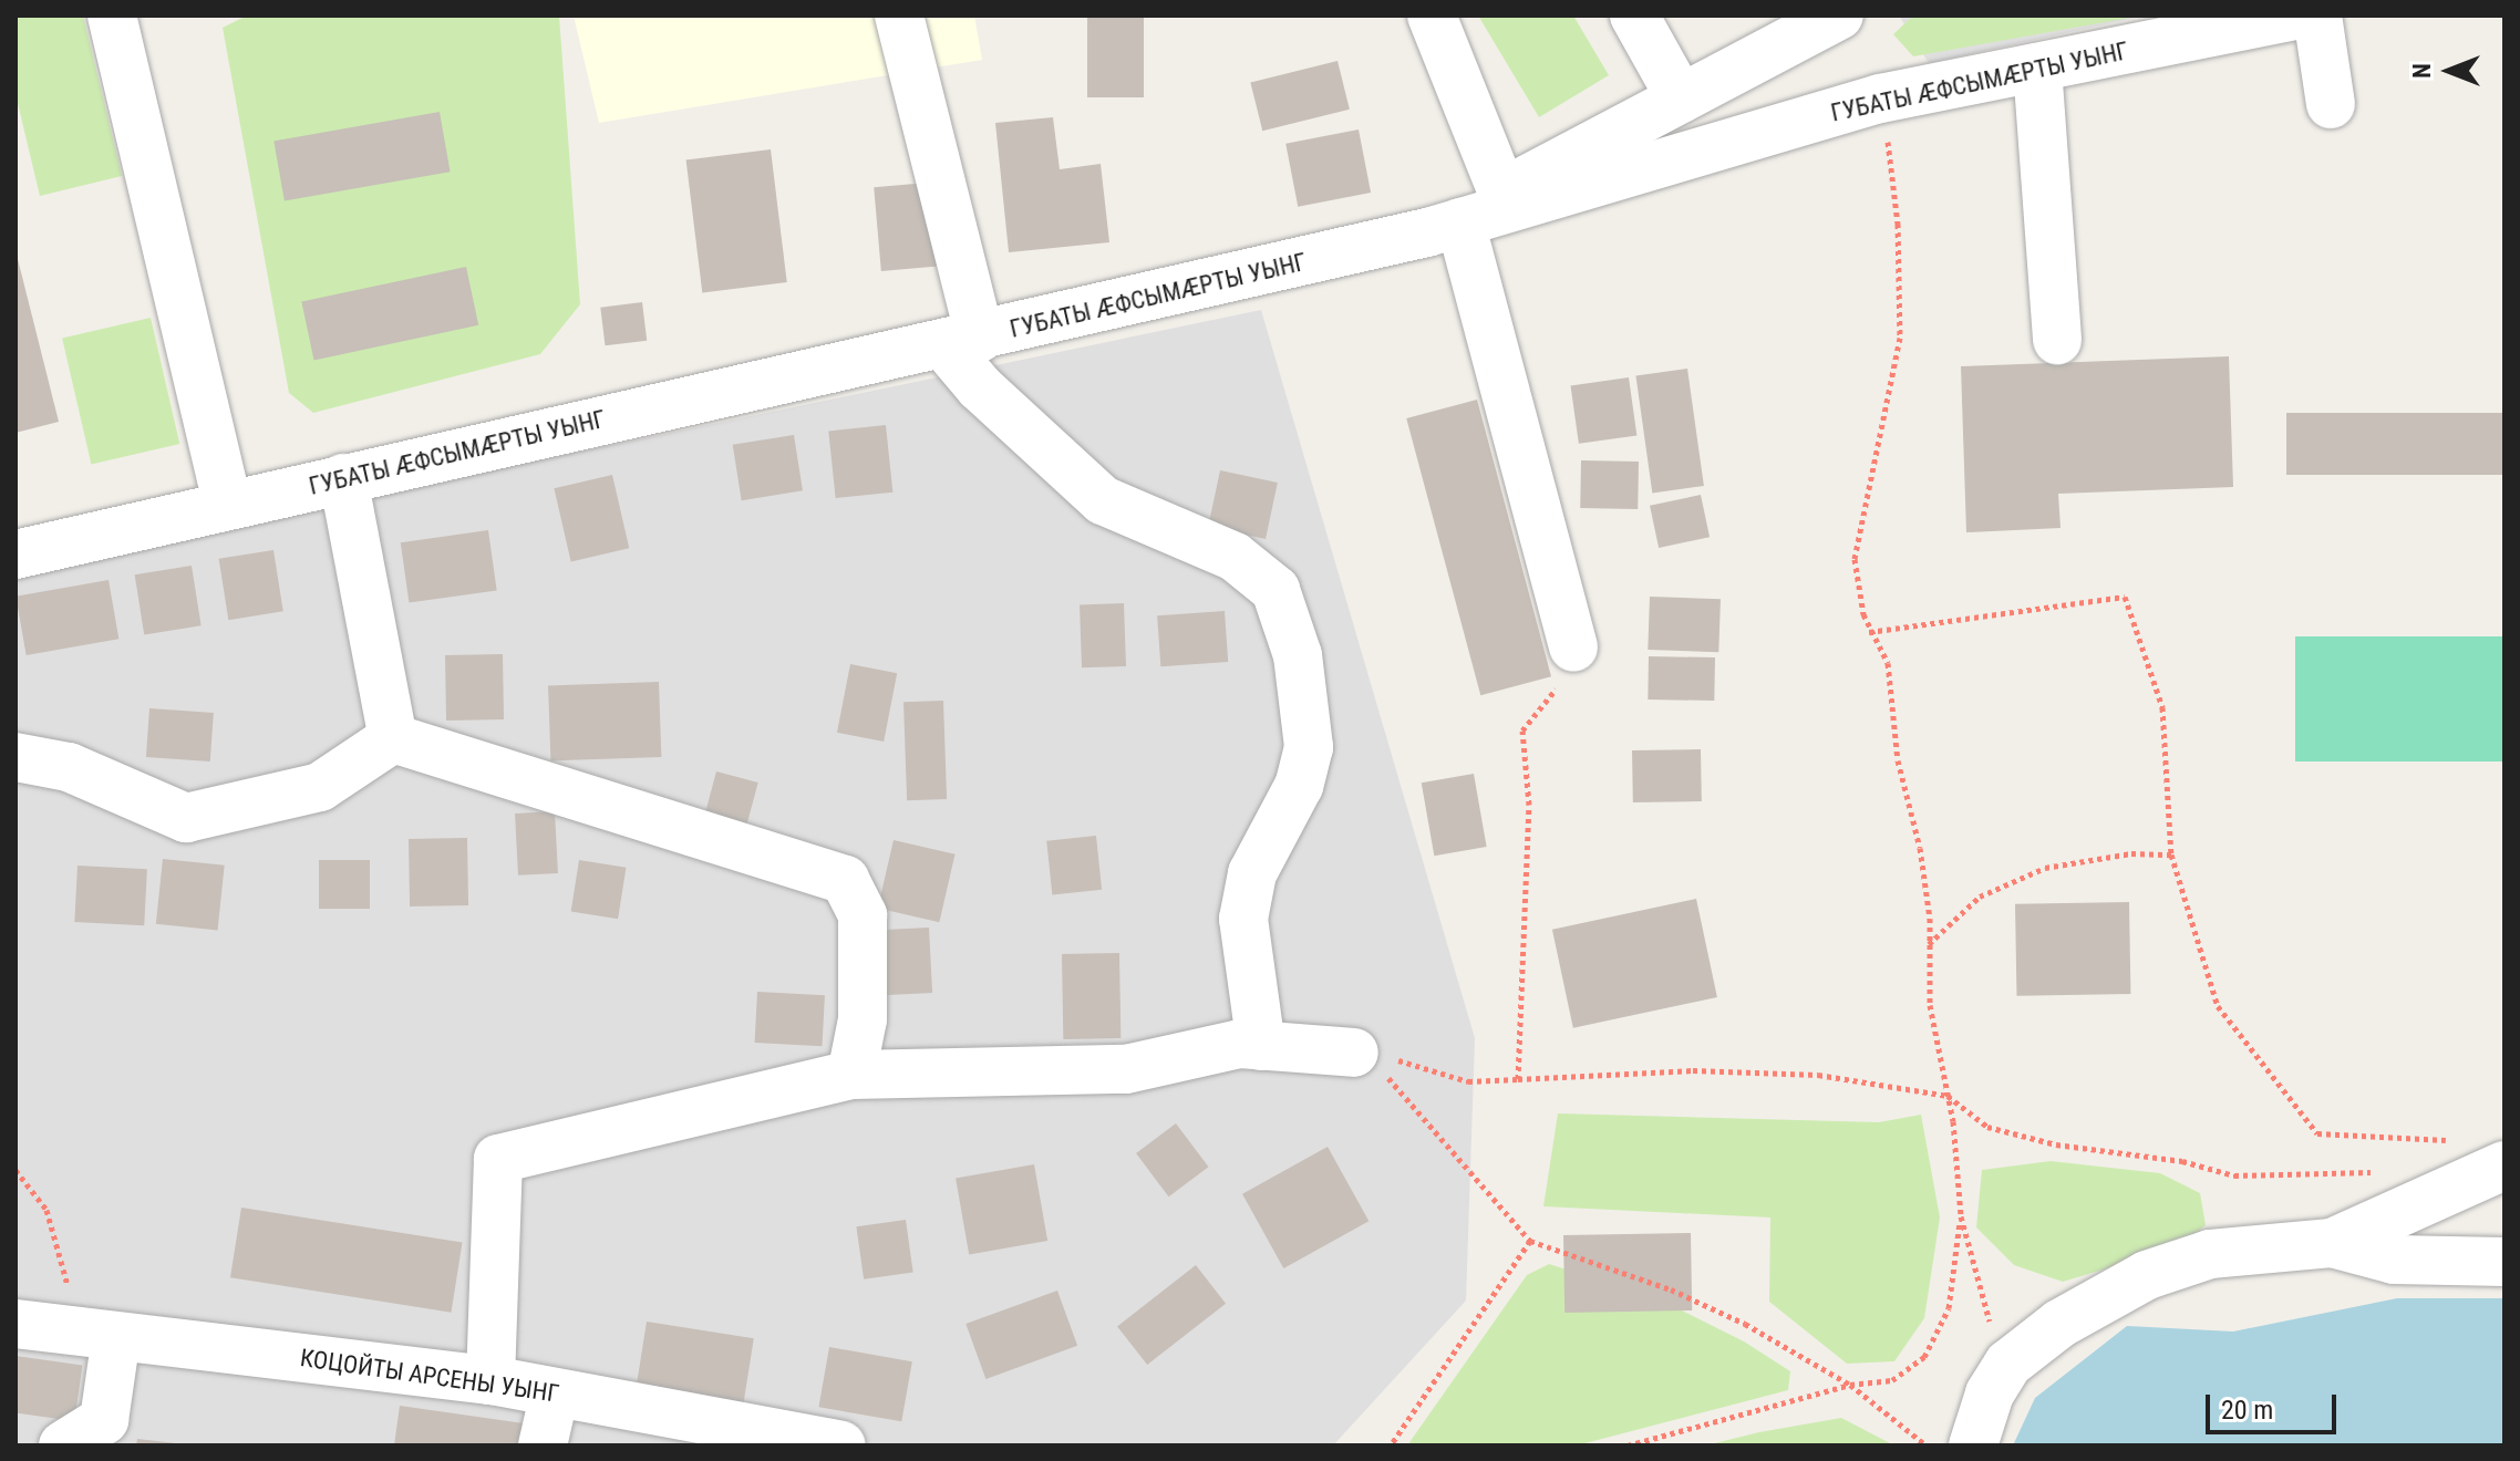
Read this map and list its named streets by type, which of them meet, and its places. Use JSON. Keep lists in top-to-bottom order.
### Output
{
  "streets": {
    "street": ["ГУБАТЫ ÆФСЫМÆРТЫ УЫНГ", "КОЦОЙТЫ АРСЕНЫ УЫНГ"]
  },
  "scale_bar": "20 m",
  "north": "left"
}
